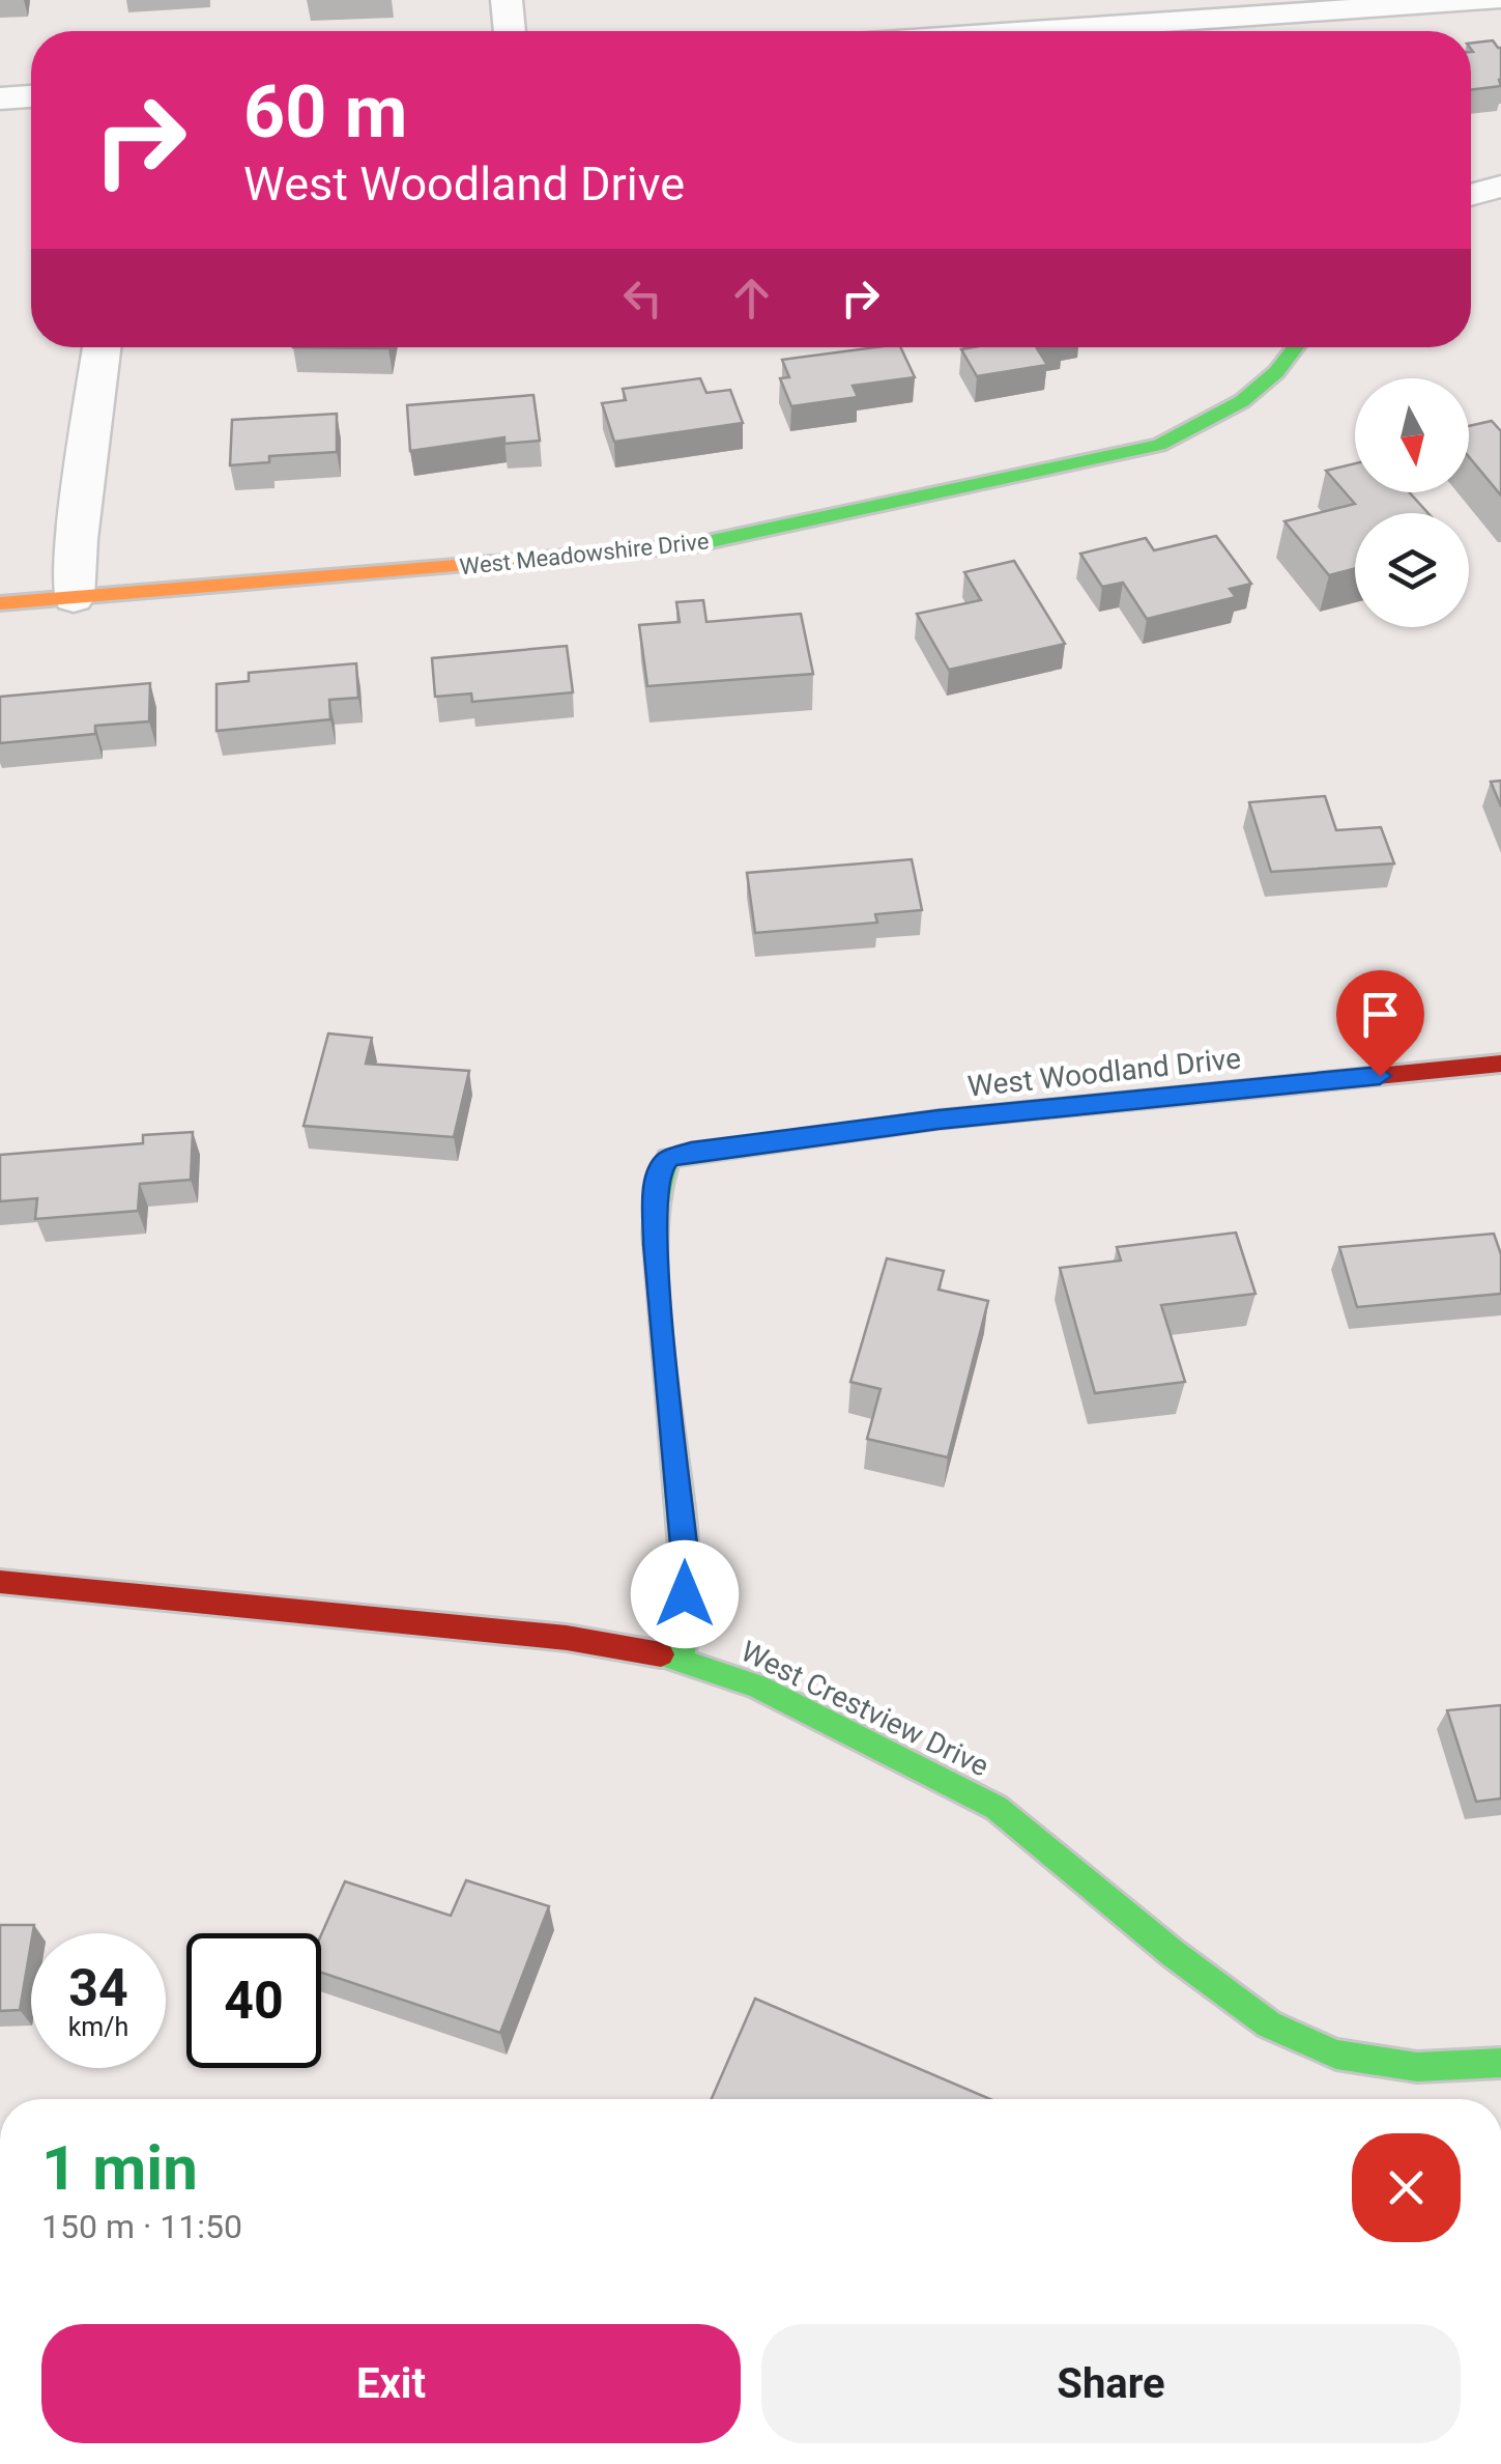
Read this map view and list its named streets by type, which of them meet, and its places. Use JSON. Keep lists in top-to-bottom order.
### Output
{
  "streets": {
    "street": ["West Meadowshire Drive", "West Woodland Drive", "West Crestview Drive"]
  },
  "crossings": [
    ["West Woodland Drive", "West Crestview Drive"]
  ],
  "north": "bottom",
  "page": {
    "turn": ["60 m", "West Woodland Drive"],
    "speed": "34 km/h",
    "limit": "40",
    "heading": ["1 min", "150 m · 11:50"],
    "buttons": ["Exit", "Share"]
  }
}
